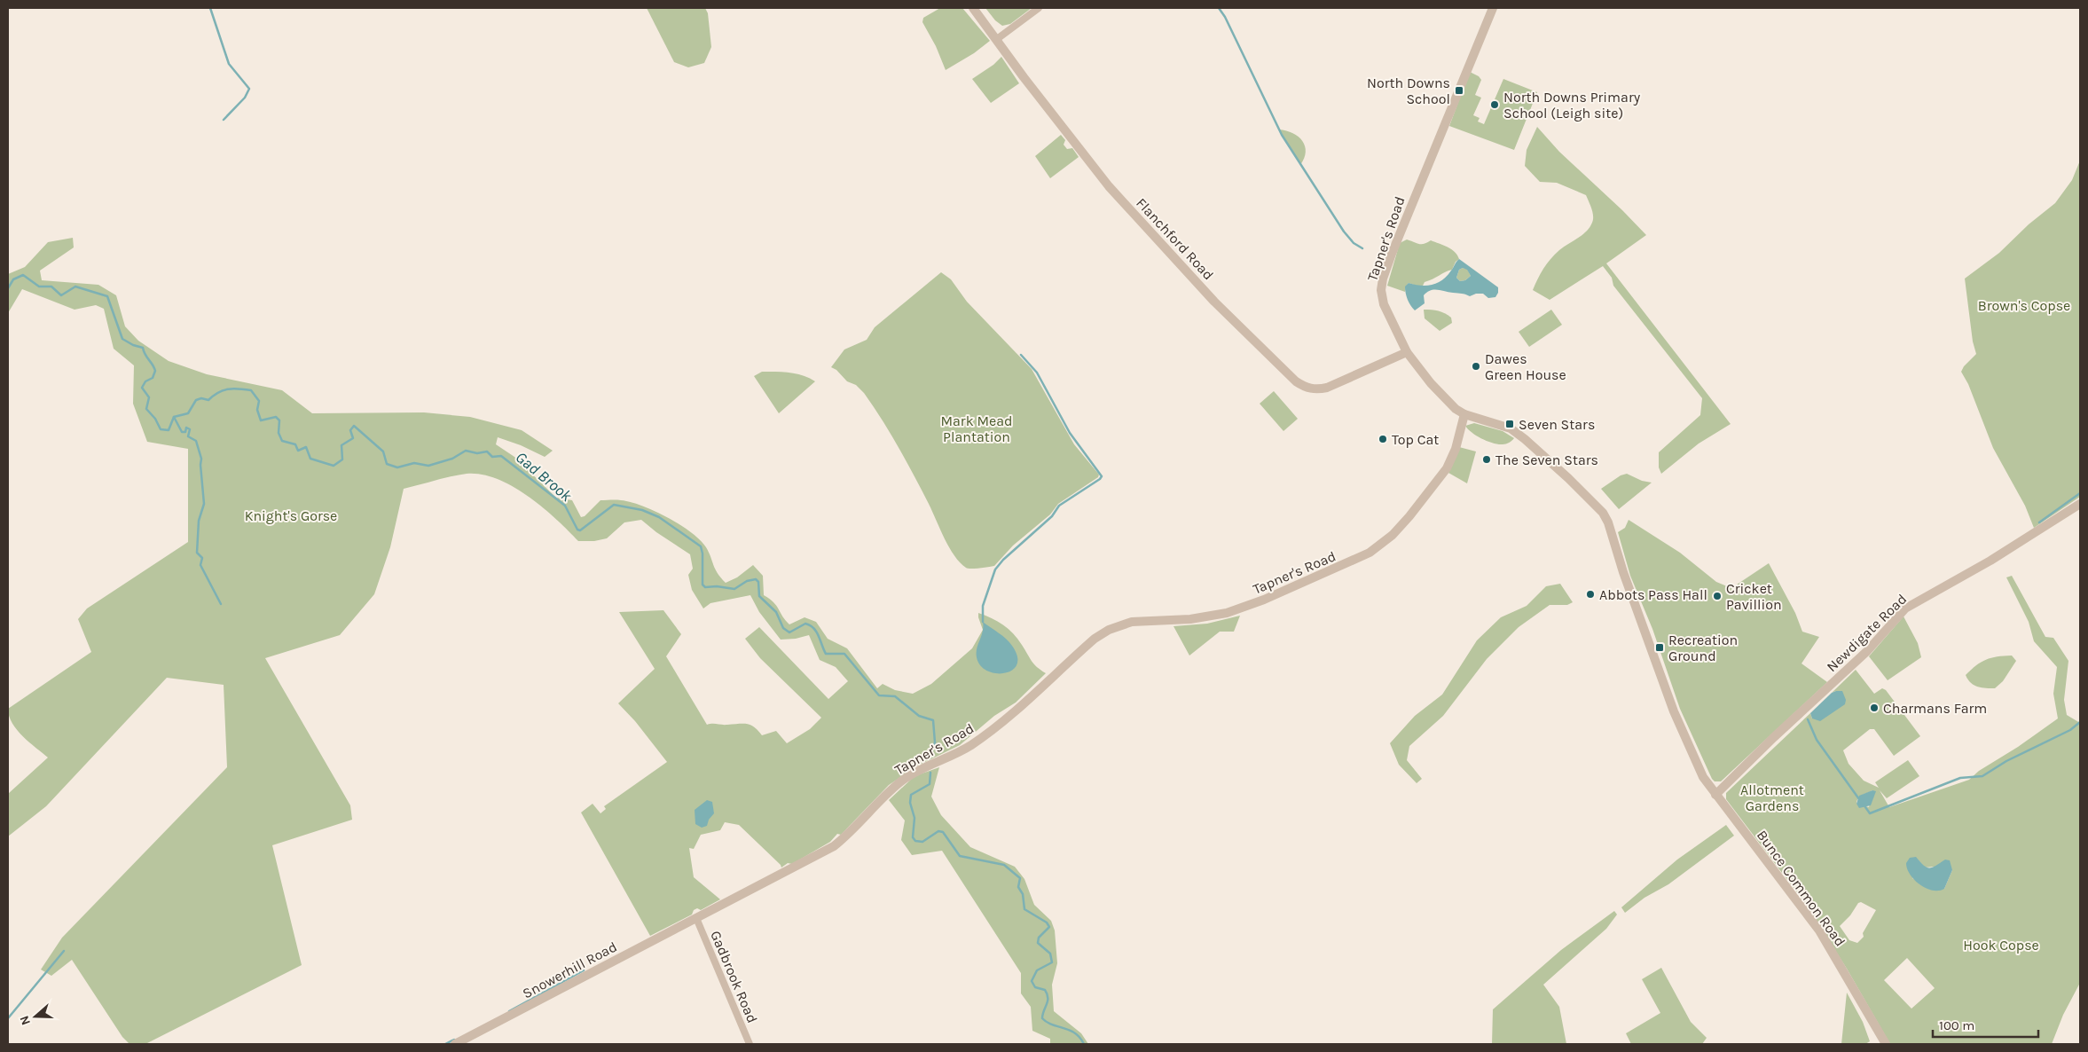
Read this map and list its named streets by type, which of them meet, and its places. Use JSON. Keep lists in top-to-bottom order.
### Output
{
  "streets": {
    "street": [
      "Flanchford Road",
      "Tapner's Road",
      "Newdigate Road",
      "Bunce Common Road",
      "Snowerhill Road",
      "Gadbrook Road"
    ]
  },
  "crossings": [
    ["Flanchford Road", "Tapner's Road"],
    ["Tapner's Road", "Bunce Common Road"],
    ["Tapner's Road", "Snowerhill Road"],
    ["Tapner's Road", "Gadbrook Road"],
    ["Newdigate Road", "Bunce Common Road"],
    ["Snowerhill Road", "Gadbrook Road"]
  ],
  "water": ["Gad Brook"],
  "parks": [
    "Brown's Copse",
    "Mark Mead Plantation",
    "Knight's Gorse",
    "Allotment Gardens",
    "Hook Copse"
  ],
  "places": {
    "transit": ["North Downs School", "Seven Stars", "Recreation Ground"],
    "other": [
      "North Downs Primary School (Leigh site)",
      "Dawes Green House",
      "Top Cat",
      "The Seven Stars",
      "Abbots Pass Hall",
      "Cricket Pavillion",
      "Charmans Farm"
    ]
  },
  "scale_bar": "100 m",
  "north": "left"
}
